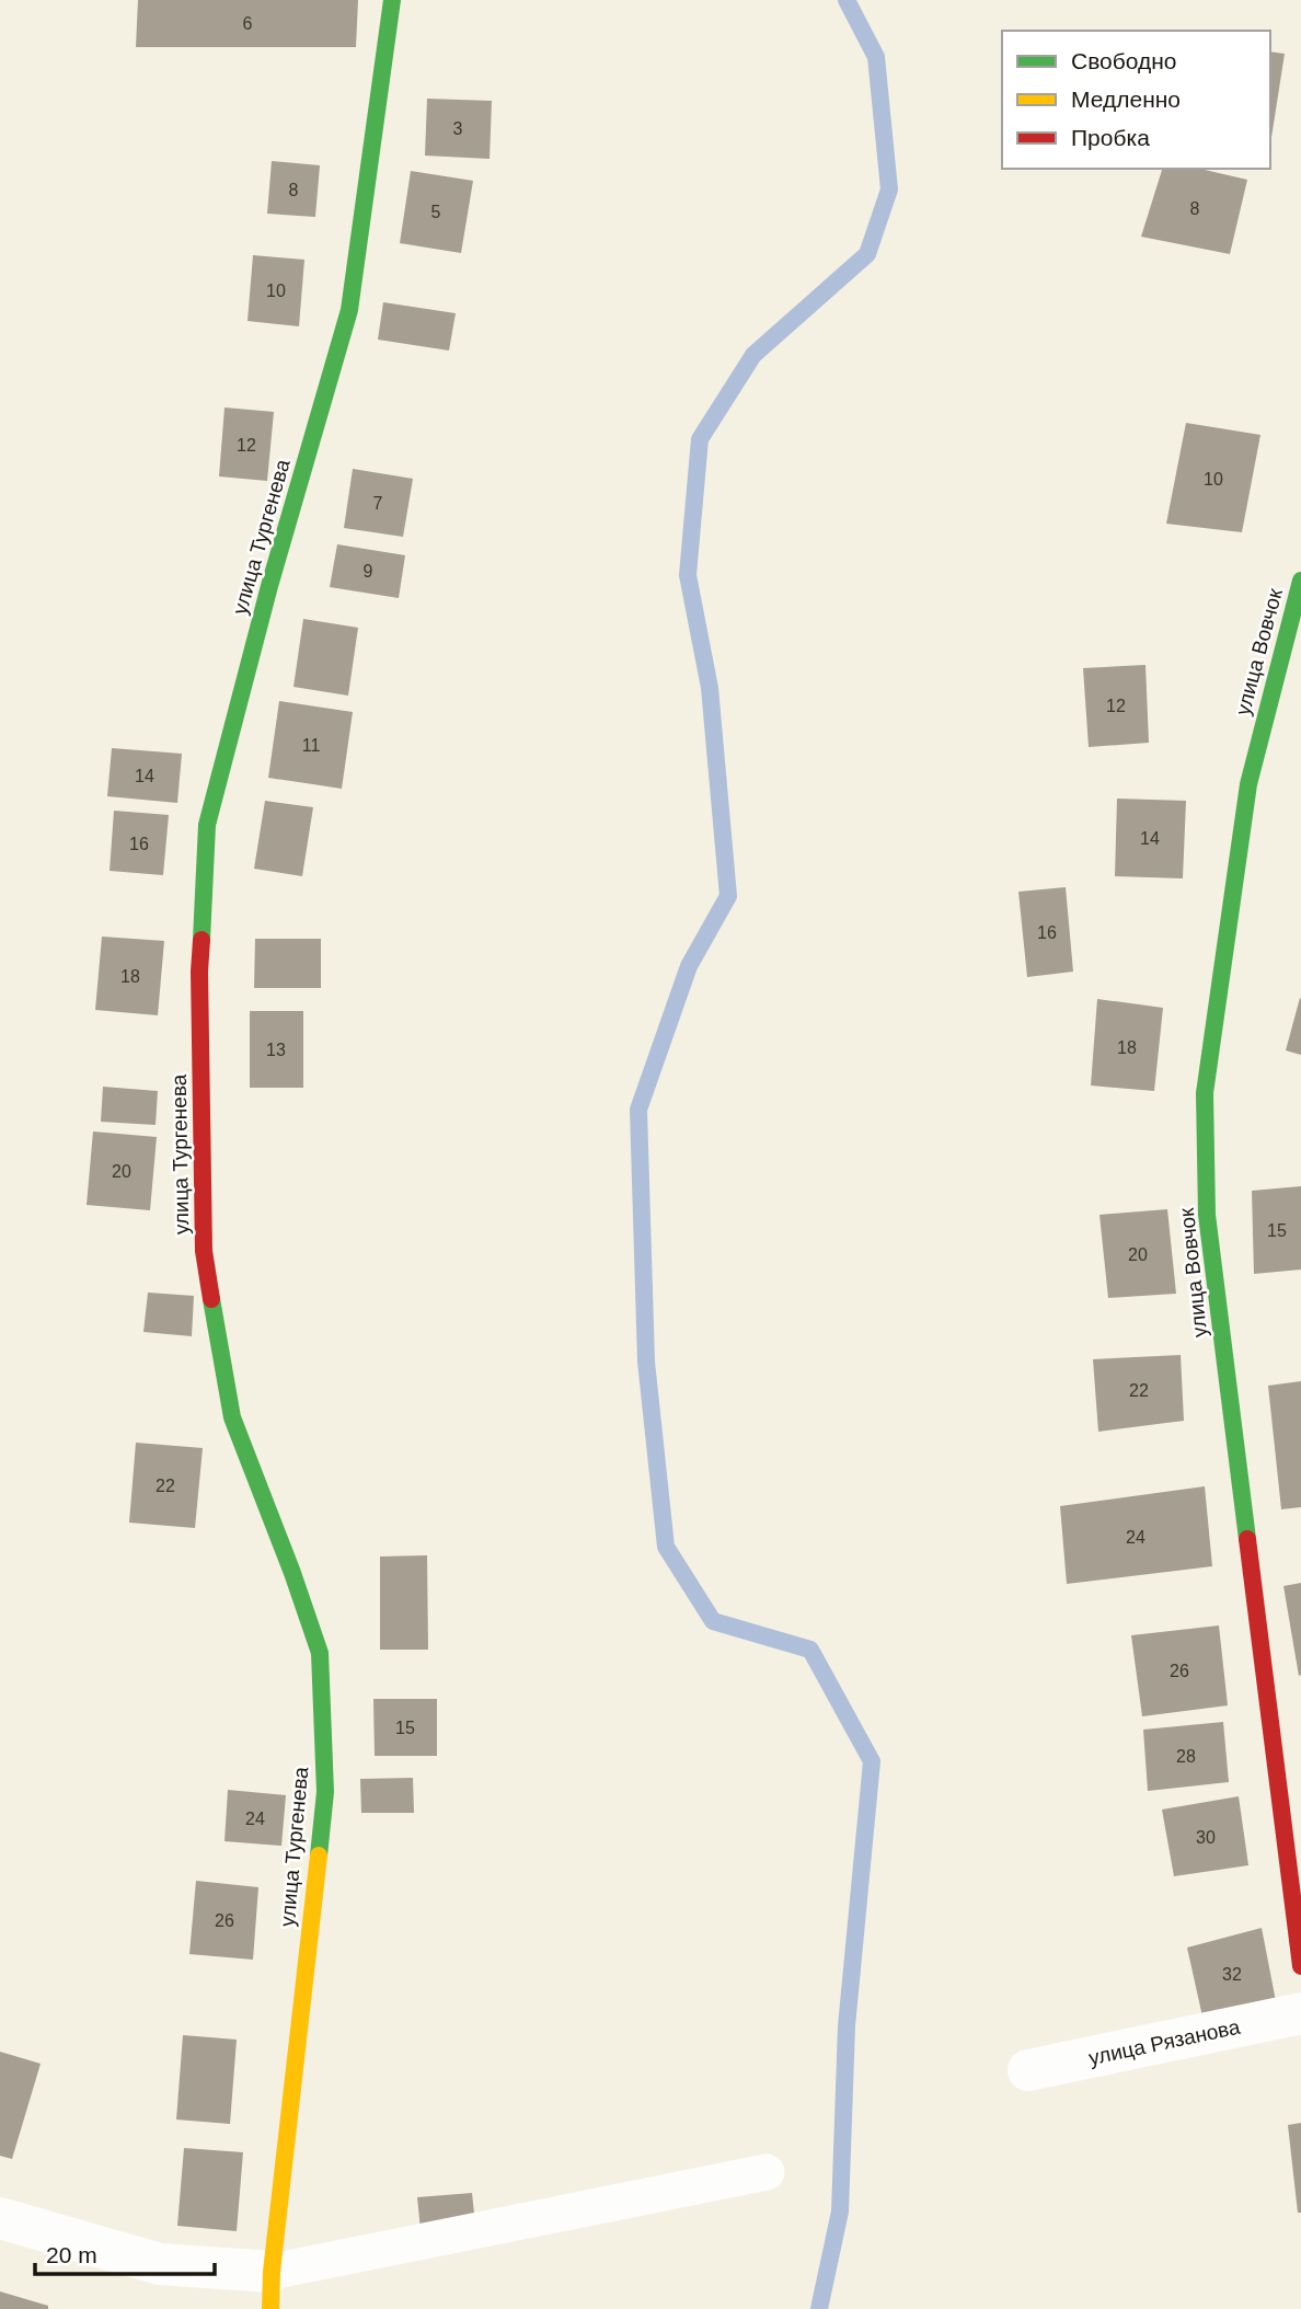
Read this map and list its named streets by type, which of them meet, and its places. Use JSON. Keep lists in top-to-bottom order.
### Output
{
  "streets": {
    "street": ["улица Тургенева", "улица Вовчок", "улица Рязанова"]
  },
  "house_numbers": [
    "6",
    "3",
    "8",
    "8",
    "5",
    "10",
    "12",
    "10",
    "7",
    "9",
    "12",
    "11",
    "14",
    "14",
    "16",
    "16",
    "18",
    "18",
    "13",
    "20",
    "15",
    "20",
    "22",
    "22",
    "24",
    "26",
    "15",
    "28",
    "24",
    "30",
    "26",
    "32"
  ],
  "legend": ["Свободно", "Медленно", "Пробка"],
  "scale_bar": "20 m"
}
